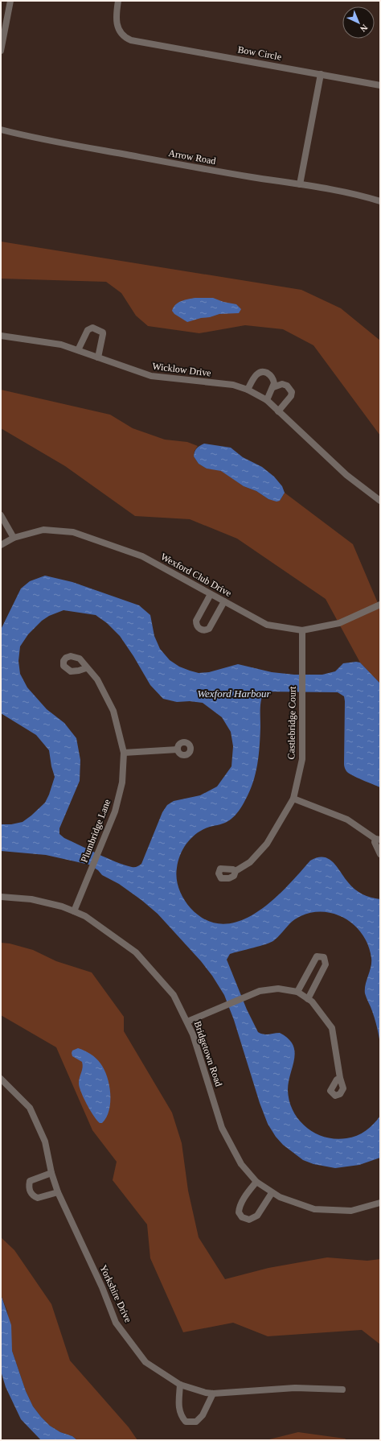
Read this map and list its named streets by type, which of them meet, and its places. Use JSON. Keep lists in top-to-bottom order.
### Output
{
  "streets": {
    "street": [
      "Bow Circle",
      "Arrow Road",
      "Wicklow Drive",
      "Wexford Club Drive",
      "Castlebridge Court",
      "Plumbridge Lane",
      "Bridgetown Road",
      "Yorkshire Drive"
    ]
  },
  "crossings": [
    ["Wexford Club Drive", "Castlebridge Court"],
    ["Plumbridge Lane", "Bridgetown Road"]
  ],
  "water": ["Wexford Harbour"],
  "north": "bottom right"
}
